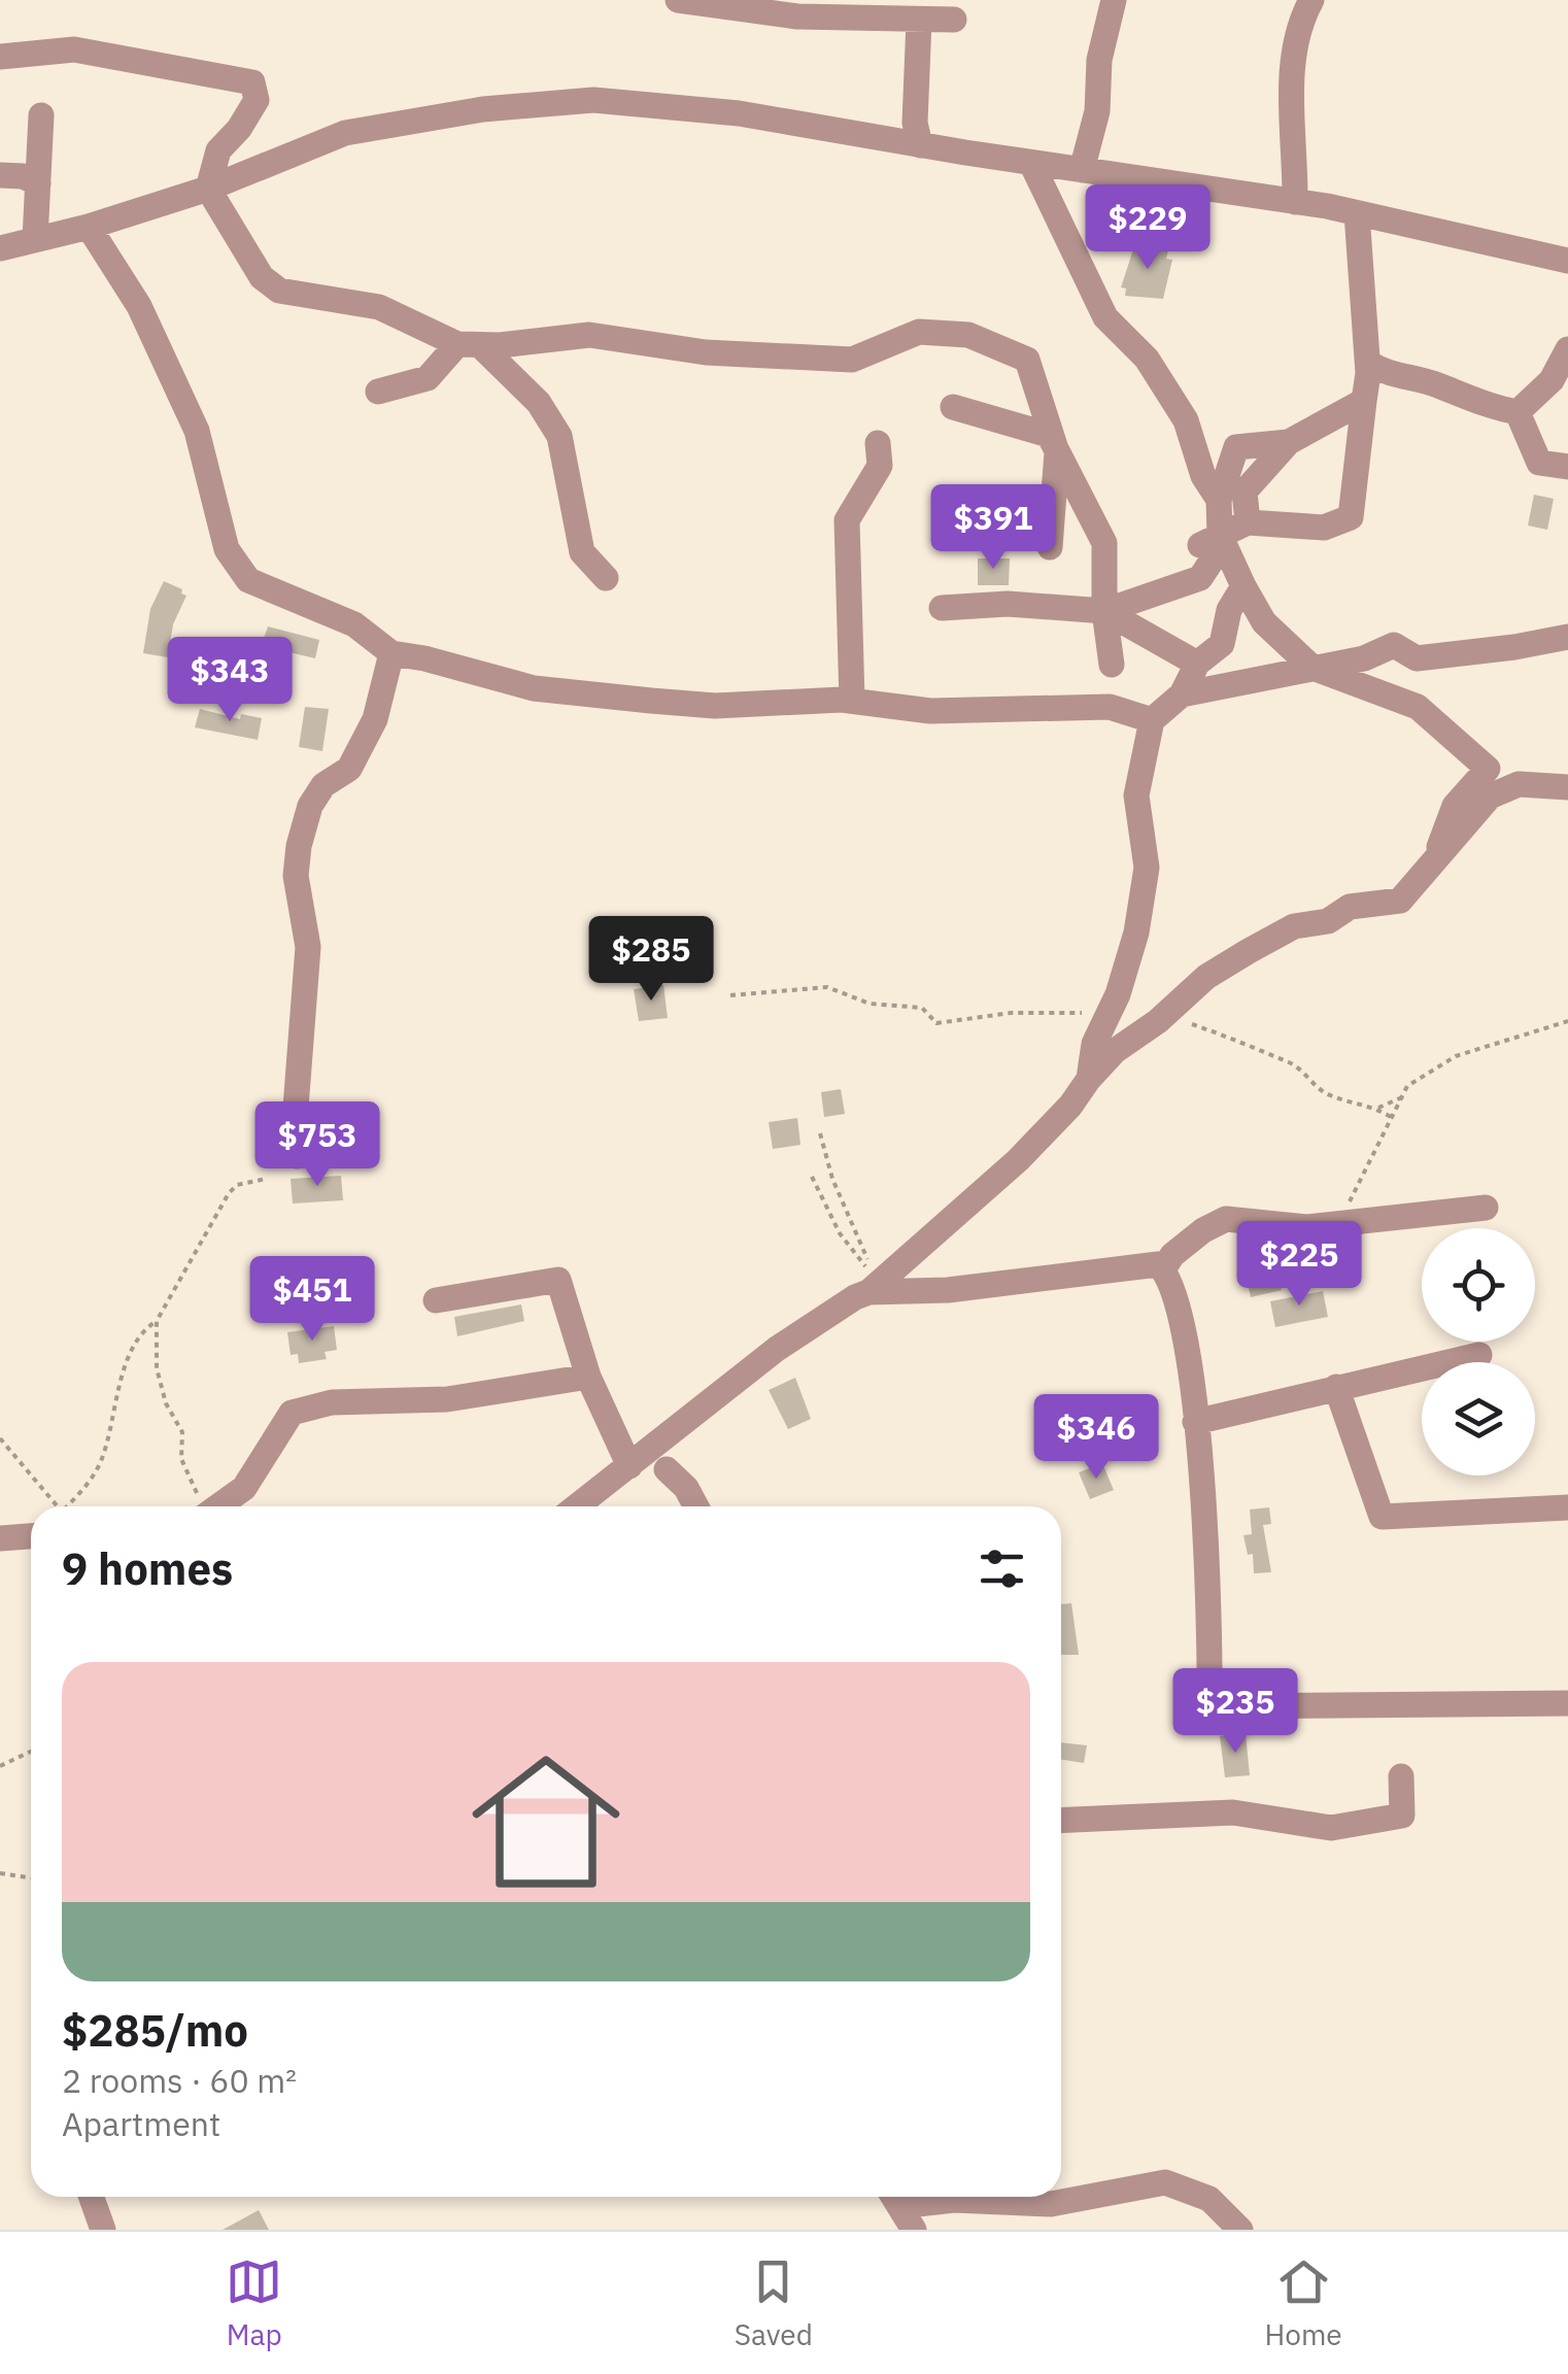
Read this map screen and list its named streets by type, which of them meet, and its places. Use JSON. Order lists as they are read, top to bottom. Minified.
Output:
{"page":{"price":["$229","$391","$343","$285","$753","$225","$451","$346","$235"],"heading":"9 homes","list":[{"name":"$285/mo","note":"2 rooms · 60 m² · Apartment"}],"tabs":["Map","Saved","Home"]}}
